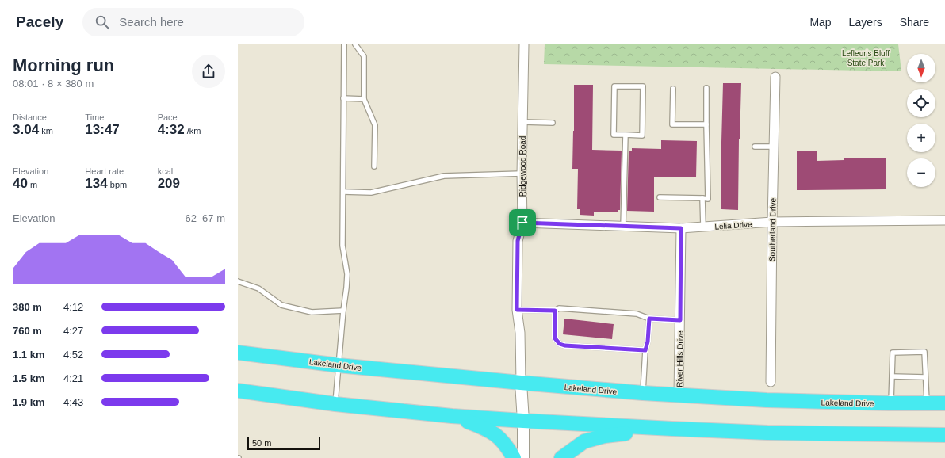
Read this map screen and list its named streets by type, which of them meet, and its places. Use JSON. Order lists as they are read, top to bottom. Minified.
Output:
{"streets":{"highway":["Lakeland Drive"],"street":["Ridgewood Road","Lelia Drive","Southerland Drive","River Hills Drive"]},"crossings":[["Ridgewood Road","Lelia Drive"],["Ridgewood Road","Lakeland Drive"],["Lelia Drive","Southerland Drive"],["Lelia Drive","River Hills Drive"],["River Hills Drive","Lakeland Drive"]],"parks":["Lefleur's Bluff State Park"],"scale_bar":"50 m","north":"bottom","page":{"header":"Pacely","search":"Search here","nav":["Map","Layers","Share"],"heading":["Morning run","08:01 · 8 × 380 m"],"map_buttons":["+","−"],"stats":[["Distance","3.04 km"],["Time","13:47"],["Pace","4:32 /km"],["Elevation","40 m"],["Heart rate","134 bpm"],["kcal","209"]],"chart":["Elevation","62–67 m"],"list":[{"name":"380 m","note":"4:12"},{"name":"760 m","note":"4:27"},{"name":"1.1 km","note":"4:52"},{"name":"1.5 km","note":"4:21"},{"name":"1.9 km","note":"4:43"}],"scale":"50 m"}}
